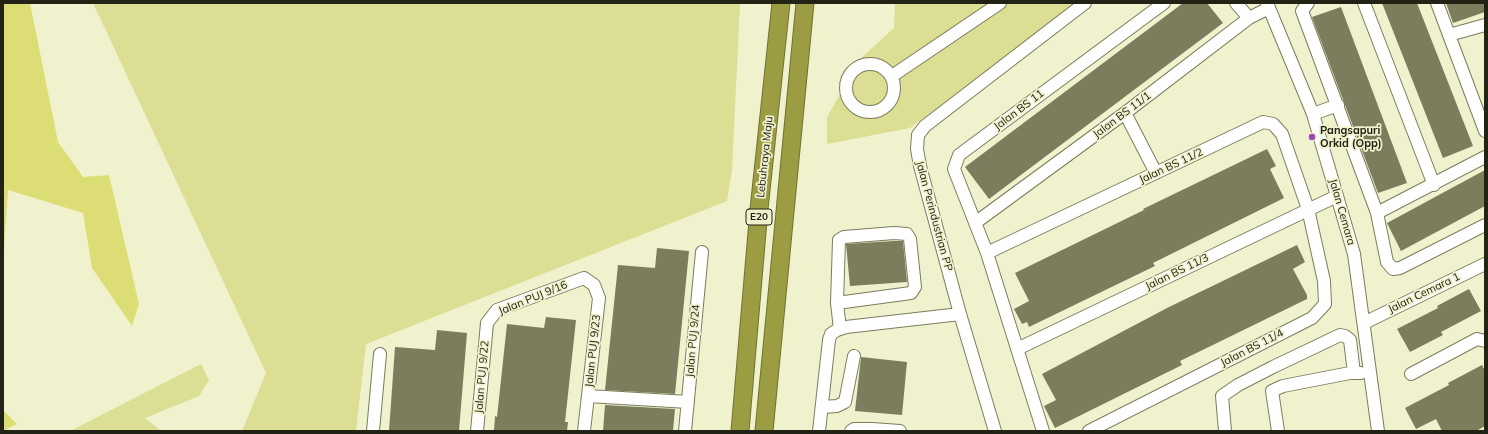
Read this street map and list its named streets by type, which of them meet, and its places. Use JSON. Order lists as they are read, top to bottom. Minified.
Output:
{"streets":{"highway":["Lebuhraya Maju","E20"],"street":["Jalan BS 11","Jalan BS 11/1","Jalan BS 11/2","Jalan Cemara","Jalan Perindustrian PP","Jalan BS 11/3","Jalan Cemara 1","Jalan PUJ 9/16","Jalan PUJ 9/24","Jalan BS 11/4","Jalan PUJ 9/23","Jalan PUJ 9/22"]},"crossings":[["Jalan BS 11","Jalan BS 11/1"],["Jalan BS 11","Jalan BS 11/2"],["Jalan BS 11/1","Jalan Cemara"],["Jalan BS 11/2","Jalan BS 11/3"],["Jalan BS 11/2","Jalan BS 11/4"],["Jalan Cemara","Jalan BS 11/3"],["Jalan Cemara","Jalan Cemara 1"],["Jalan BS 11/3","Jalan BS 11/4"],["Jalan PUJ 9/16","Jalan PUJ 9/23"],["Jalan PUJ 9/16","Jalan PUJ 9/22"]],"places":["Pangsapuri Orkid (Opp)"]}
